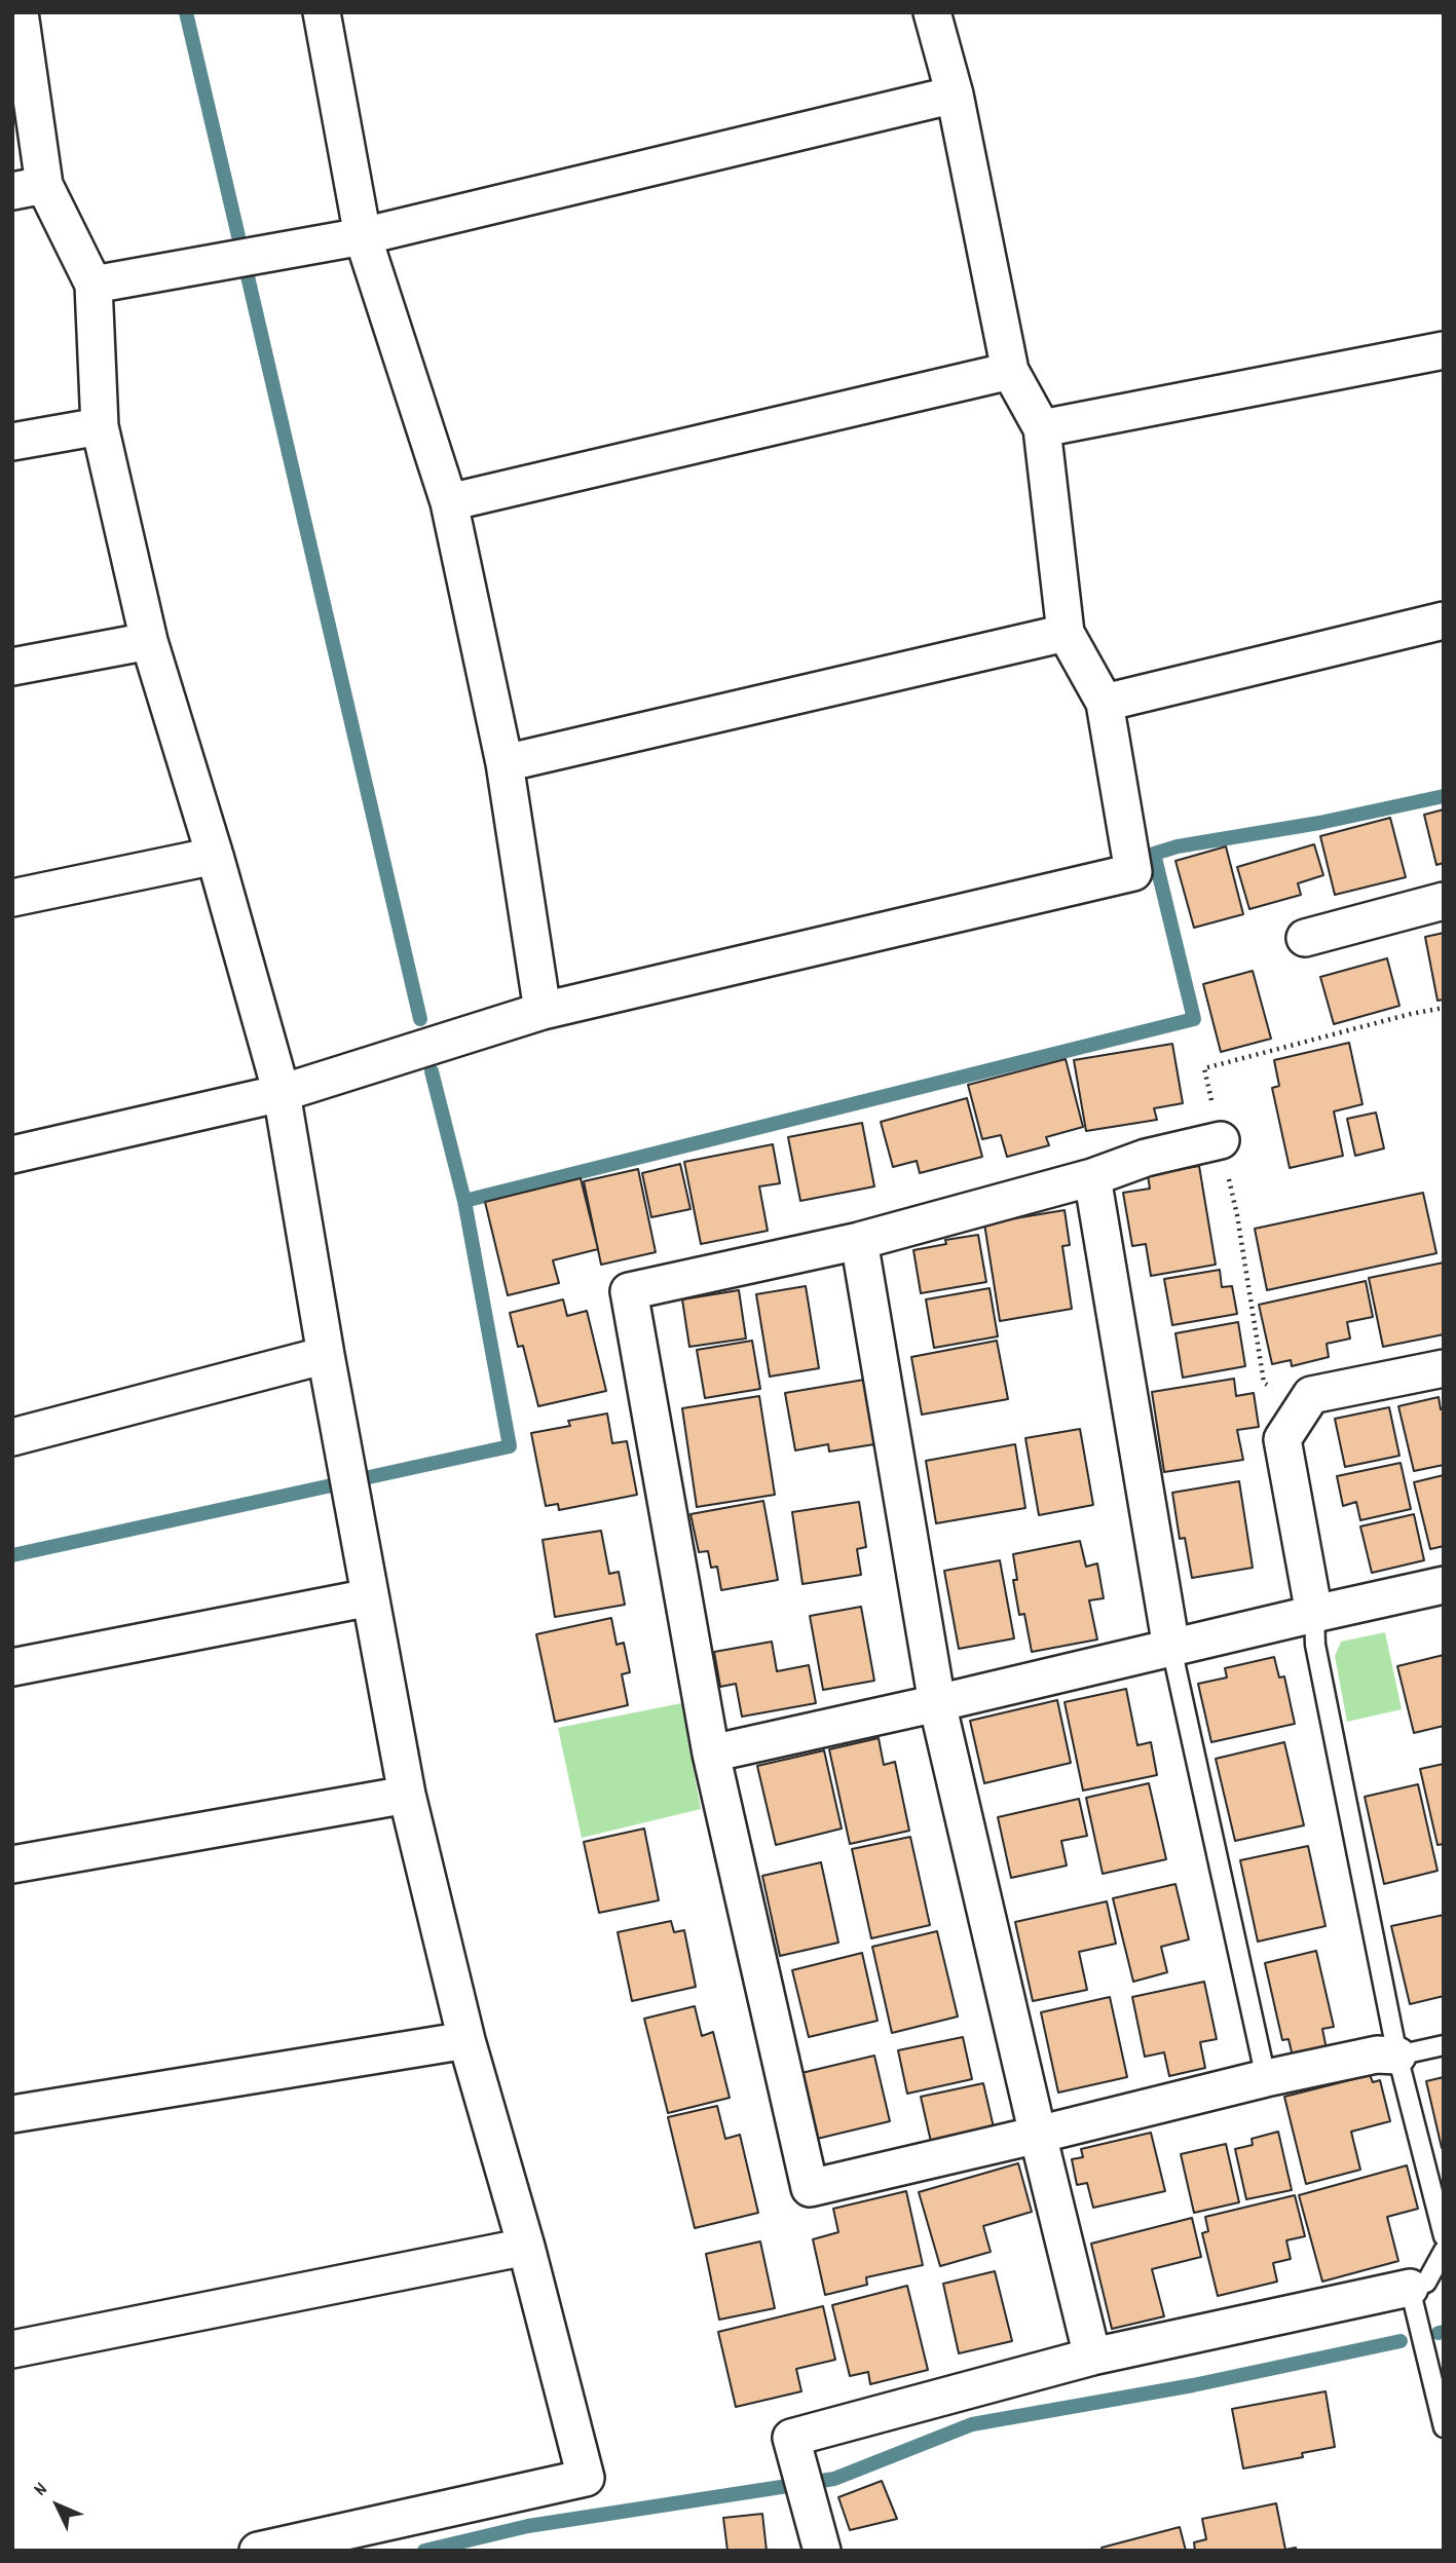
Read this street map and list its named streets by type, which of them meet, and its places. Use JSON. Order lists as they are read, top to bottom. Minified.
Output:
{"north":"top left"}
